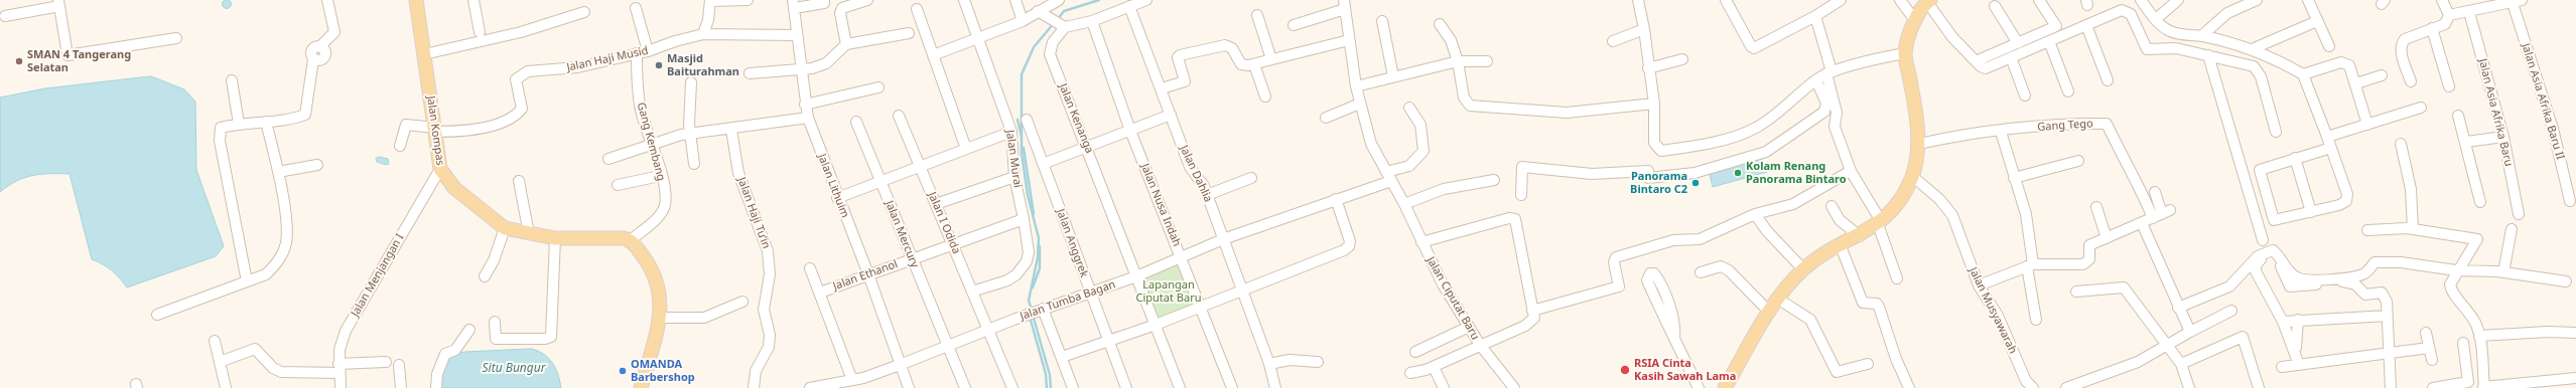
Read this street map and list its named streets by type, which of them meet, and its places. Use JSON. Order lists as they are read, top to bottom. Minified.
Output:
{"streets":{"main road":["Jalan Kompas"],"street":["Jalan Haji Musid","Jalan Asia Afrika Baru II","Jalan Asia Afrika Baru","Jalan Kenanga","Gang Tego","Gang Kembang","Jalan Murai","Jalan Dahlia","Jalan Lithuim","Jalan Nusa Indah","Jalan Haji Tu’in","Jalan I Odida","Jalan Mercury","Jalan Anggrek","Jalan Menjangan I","Jalan Ethanol","Jalan Ciputat Baru","Jalan Tumba Bagan","Jalan Musyawarah"]},"crossings":[["Jalan Haji Musid","Jalan Kompas"],["Jalan Haji Musid","Gang Kembang"],["Jalan Haji Musid","Jalan Lithuim"],["Jalan Kenanga","Jalan Tumba Bagan"],["Jalan Kompas","Gang Kembang"],["Jalan Kompas","Jalan Menjangan I"],["Jalan Murai","Jalan I Odida"],["Jalan Murai","Jalan Ethanol"],["Jalan Dahlia","Jalan Tumba Bagan"],["Jalan Lithuim","Jalan Ethanol"],["Jalan Lithuim","Jalan Tumba Bagan"],["Jalan Nusa Indah","Jalan Tumba Bagan"],["Jalan I Odida","Jalan Ethanol"],["Jalan I Odida","Jalan Tumba Bagan"],["Jalan Mercury","Jalan Ethanol"],["Jalan Mercury","Jalan Tumba Bagan"],["Jalan Anggrek","Jalan Tumba Bagan"],["Jalan Ciputat Baru","Jalan Tumba Bagan"]],"water":["Situ Bungur"],"parks":["Lapangan Ciputat Baru"],"places":["SMAN 4 Tangerang Selatan","Masjid Baiturahman","Kolam Renang Panorama Bintaro","Panorama Bintaro C2","RSIA Cinta Kasih Sawah Lama","OMANDA Barbershop"]}
